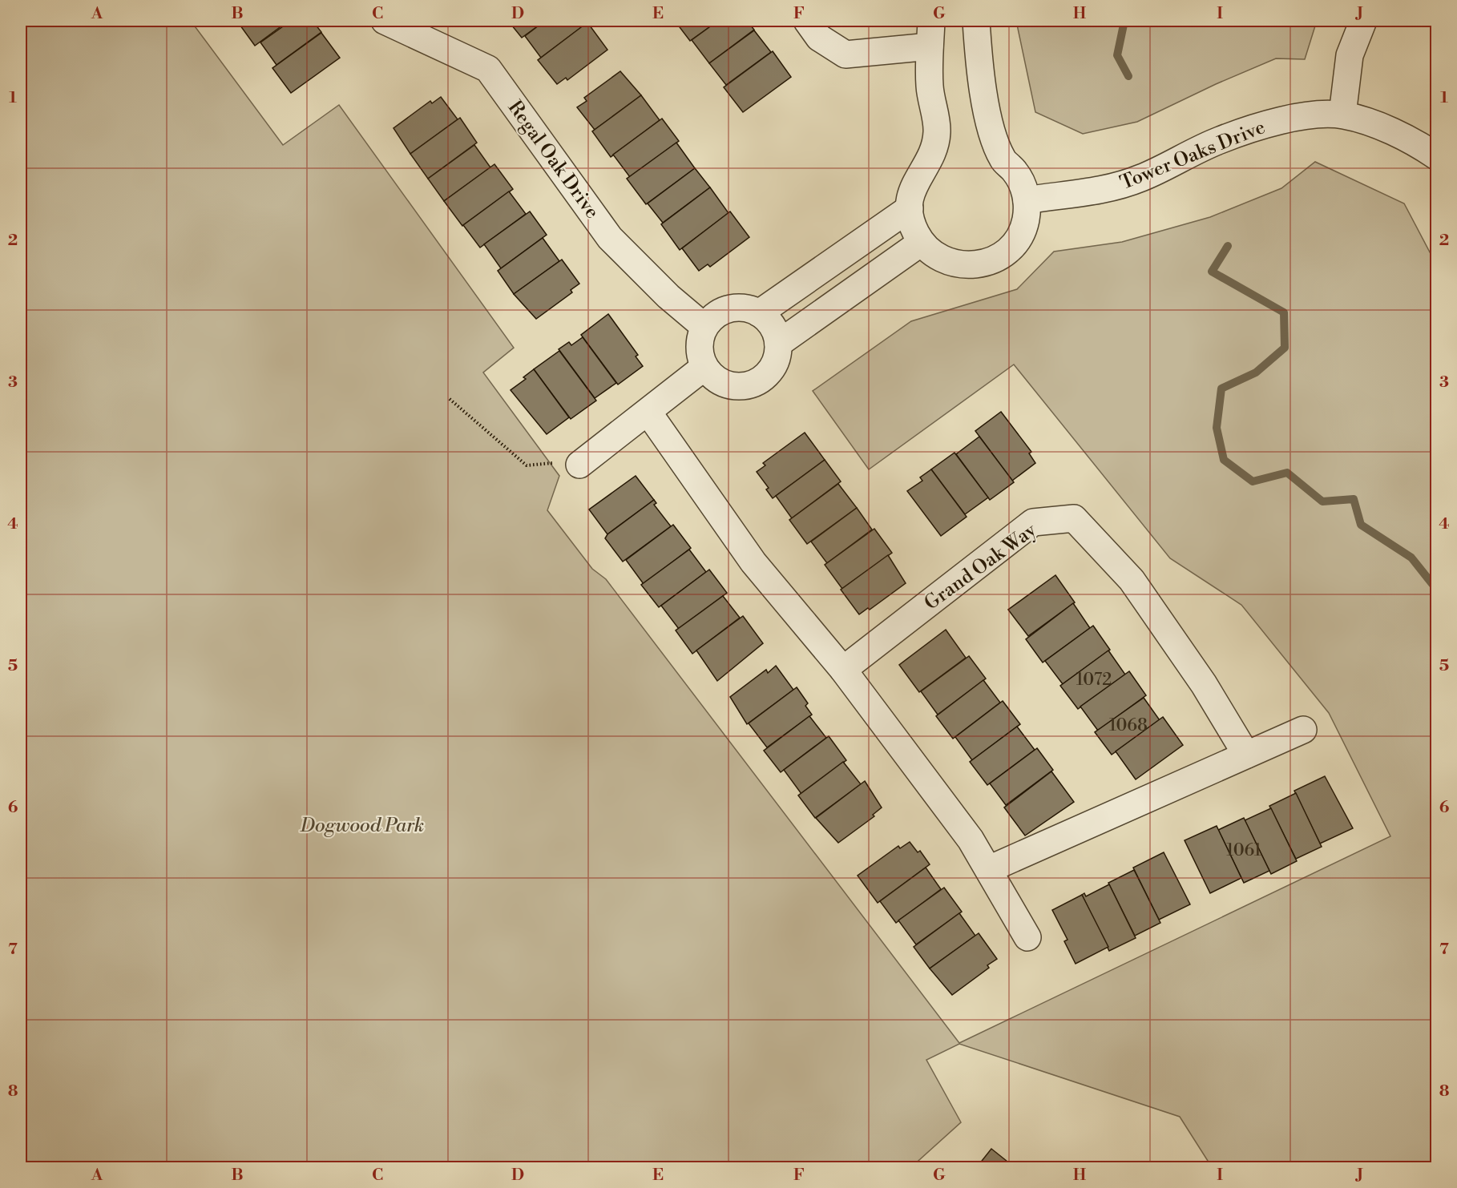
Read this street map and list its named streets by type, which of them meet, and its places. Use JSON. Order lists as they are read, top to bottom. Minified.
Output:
{"streets":{"street":["Tower Oaks Drive","Regal Oak Drive","Grand Oak Way"]},"parks":["Dogwood Park"],"house_numbers":["1072","1068","1061"],"grid":{"columns":["A","B","C","D","E","F","G","H","I","J"],"rows":["1","2","3","4","5","6","7","8"]}}
